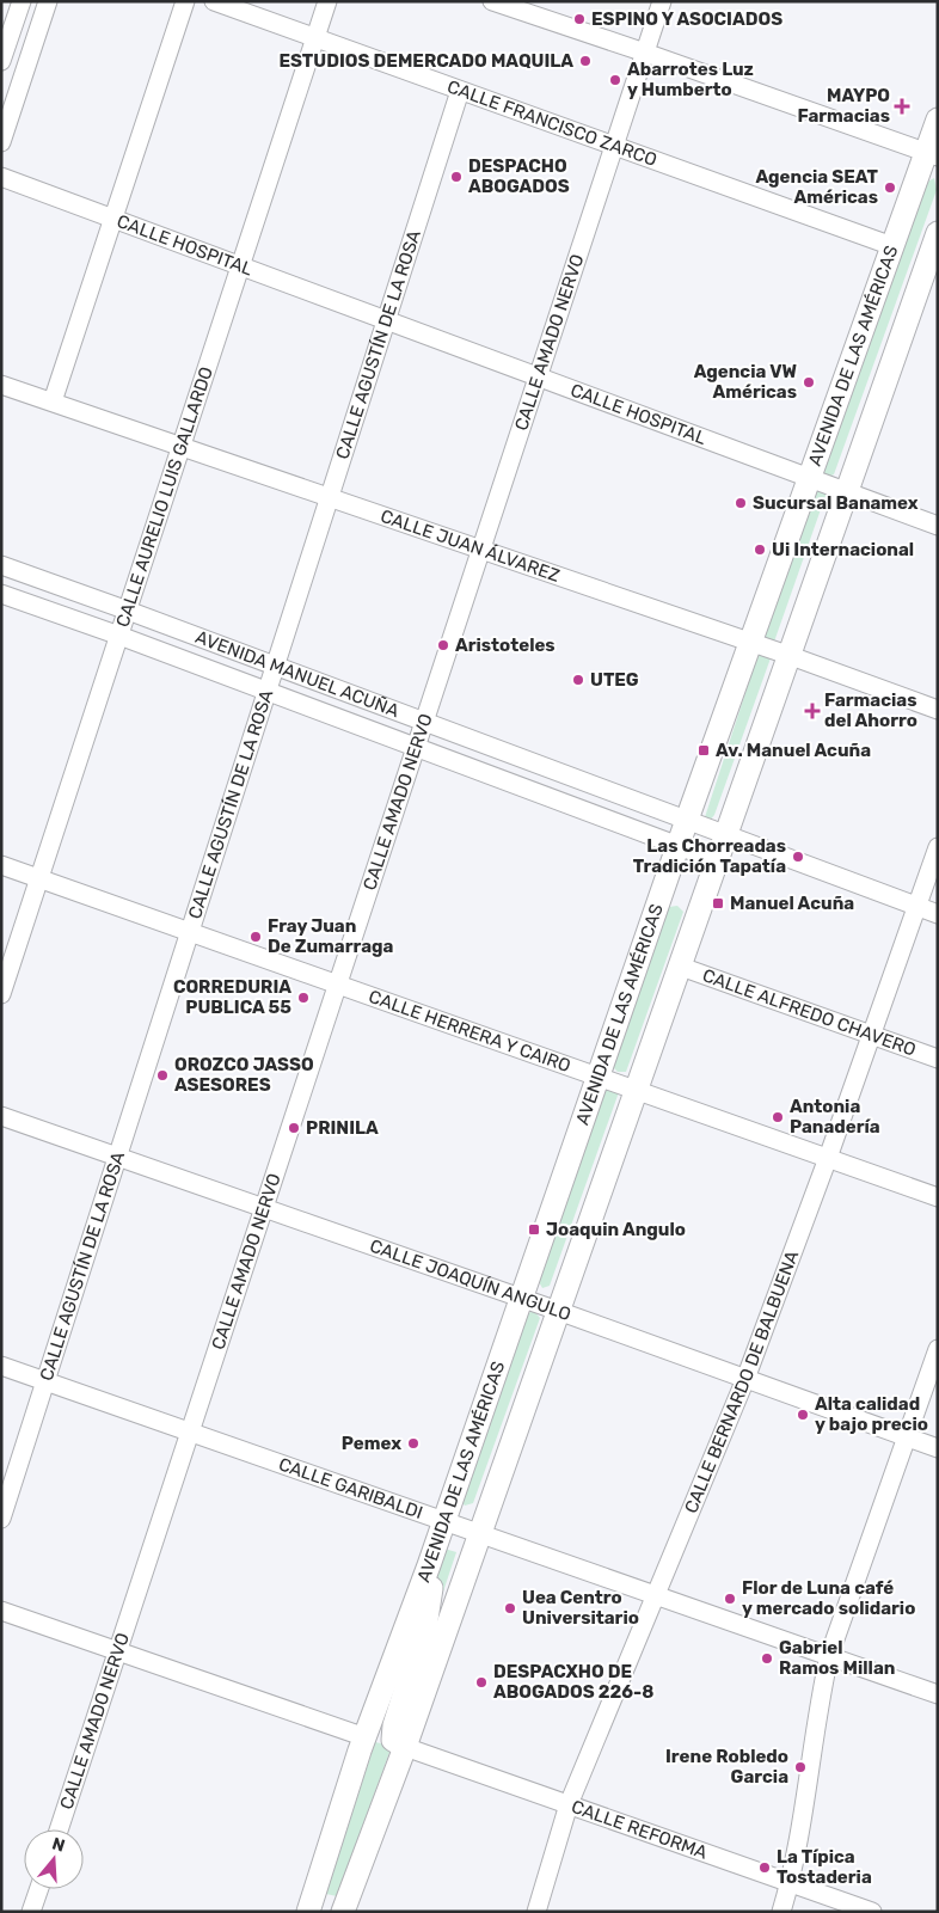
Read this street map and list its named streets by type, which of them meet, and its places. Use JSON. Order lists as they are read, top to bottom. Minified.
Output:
{"streets":{"main road":["AVENIDA DE LAS AMÉRICAS"],"street":["CALLE FRANCISCO ZARCO","CALLE HOSPITAL","CALLE AMADO NERVO","CALLE AGUSTÍN DE LA ROSA","CALLE AURELIO LUIS GALLARDO","CALLE JUAN ÁLVAREZ","AVENIDA MANUEL ACUÑA","CALLE ALFREDO CHAVERO","CALLE HERRERA Y CAIRO","CALLE JOAQUÍN ANGULO","CALLE BERNARDO DE BALBUENA","CALLE GARIBALDI","CALLE REFORMA"]},"crossings":[["CALLE FRANCISCO ZARCO","CALLE AMADO NERVO"],["CALLE FRANCISCO ZARCO","CALLE AGUSTÍN DE LA ROSA"],["CALLE FRANCISCO ZARCO","AVENIDA DE LAS AMÉRICAS"],["CALLE FRANCISCO ZARCO","CALLE AURELIO LUIS GALLARDO"],["CALLE HOSPITAL","CALLE AMADO NERVO"],["CALLE HOSPITAL","CALLE AGUSTÍN DE LA ROSA"],["CALLE HOSPITAL","AVENIDA DE LAS AMÉRICAS"],["CALLE HOSPITAL","CALLE AURELIO LUIS GALLARDO"],["CALLE AMADO NERVO","CALLE JUAN ÁLVAREZ"],["CALLE AMADO NERVO","AVENIDA MANUEL ACUÑA"],["CALLE AMADO NERVO","CALLE HERRERA Y CAIRO"],["CALLE AMADO NERVO","CALLE JOAQUÍN ANGULO"],["CALLE AMADO NERVO","CALLE GARIBALDI"],["CALLE AGUSTÍN DE LA ROSA","CALLE JUAN ÁLVAREZ"],["CALLE AGUSTÍN DE LA ROSA","AVENIDA MANUEL ACUÑA"],["CALLE AGUSTÍN DE LA ROSA","CALLE HERRERA Y CAIRO"],["CALLE AGUSTÍN DE LA ROSA","CALLE JOAQUÍN ANGULO"],["CALLE AGUSTÍN DE LA ROSA","CALLE GARIBALDI"],["AVENIDA DE LAS AMÉRICAS","CALLE JUAN ÁLVAREZ"],["AVENIDA DE LAS AMÉRICAS","AVENIDA MANUEL ACUÑA"],["AVENIDA DE LAS AMÉRICAS","CALLE ALFREDO CHAVERO"],["AVENIDA DE LAS AMÉRICAS","CALLE HERRERA Y CAIRO"],["AVENIDA DE LAS AMÉRICAS","CALLE JOAQUÍN ANGULO"],["AVENIDA DE LAS AMÉRICAS","CALLE GARIBALDI"],["AVENIDA DE LAS AMÉRICAS","CALLE REFORMA"],["CALLE AURELIO LUIS GALLARDO","CALLE JUAN ÁLVAREZ"],["CALLE AURELIO LUIS GALLARDO","AVENIDA MANUEL ACUÑA"],["CALLE AURELIO LUIS GALLARDO","CALLE HERRERA Y CAIRO"],["AVENIDA MANUEL ACUÑA","CALLE BERNARDO DE BALBUENA"],["CALLE ALFREDO CHAVERO","CALLE BERNARDO DE BALBUENA"],["CALLE HERRERA Y CAIRO","CALLE BERNARDO DE BALBUENA"],["CALLE JOAQUÍN ANGULO","CALLE BERNARDO DE BALBUENA"],["CALLE BERNARDO DE BALBUENA","CALLE GARIBALDI"],["CALLE BERNARDO DE BALBUENA","CALLE REFORMA"]],"places":{"other":["ESPINO Y ASOCIADOS","ESTUDIOS DEMERCADO MAQUILA","Abarrotes Luz y Humberto","DESPACHO ABOGADOS","Agencia SEAT Américas","Agencia VW Américas","Sucursal Banamex","Ui Internacional","Aristoteles","UTEG","Las Chorreadas Tradición Tapatía","Fray Juan De Zumarraga","CORREDURIA PUBLICA 55","OROZCO JASSO ASESORES","Antonia Panadería","PRINILA","Alta calidad y bajo precio","Pemex","Flor de Luna café y mercado solidario","Uea Centro Universitario","Gabriel Ramos Millan","DESPACXHO DE ABOGADOS 226-8","Irene Robledo Garcia","La Típica Tostaderia"],"health":["MAYPO Farmacias","Farmacias del Ahorro"],"transit":["Av. Manuel Acuña","Manuel Acuña","Joaquin Angulo"]},"north":"top"}
